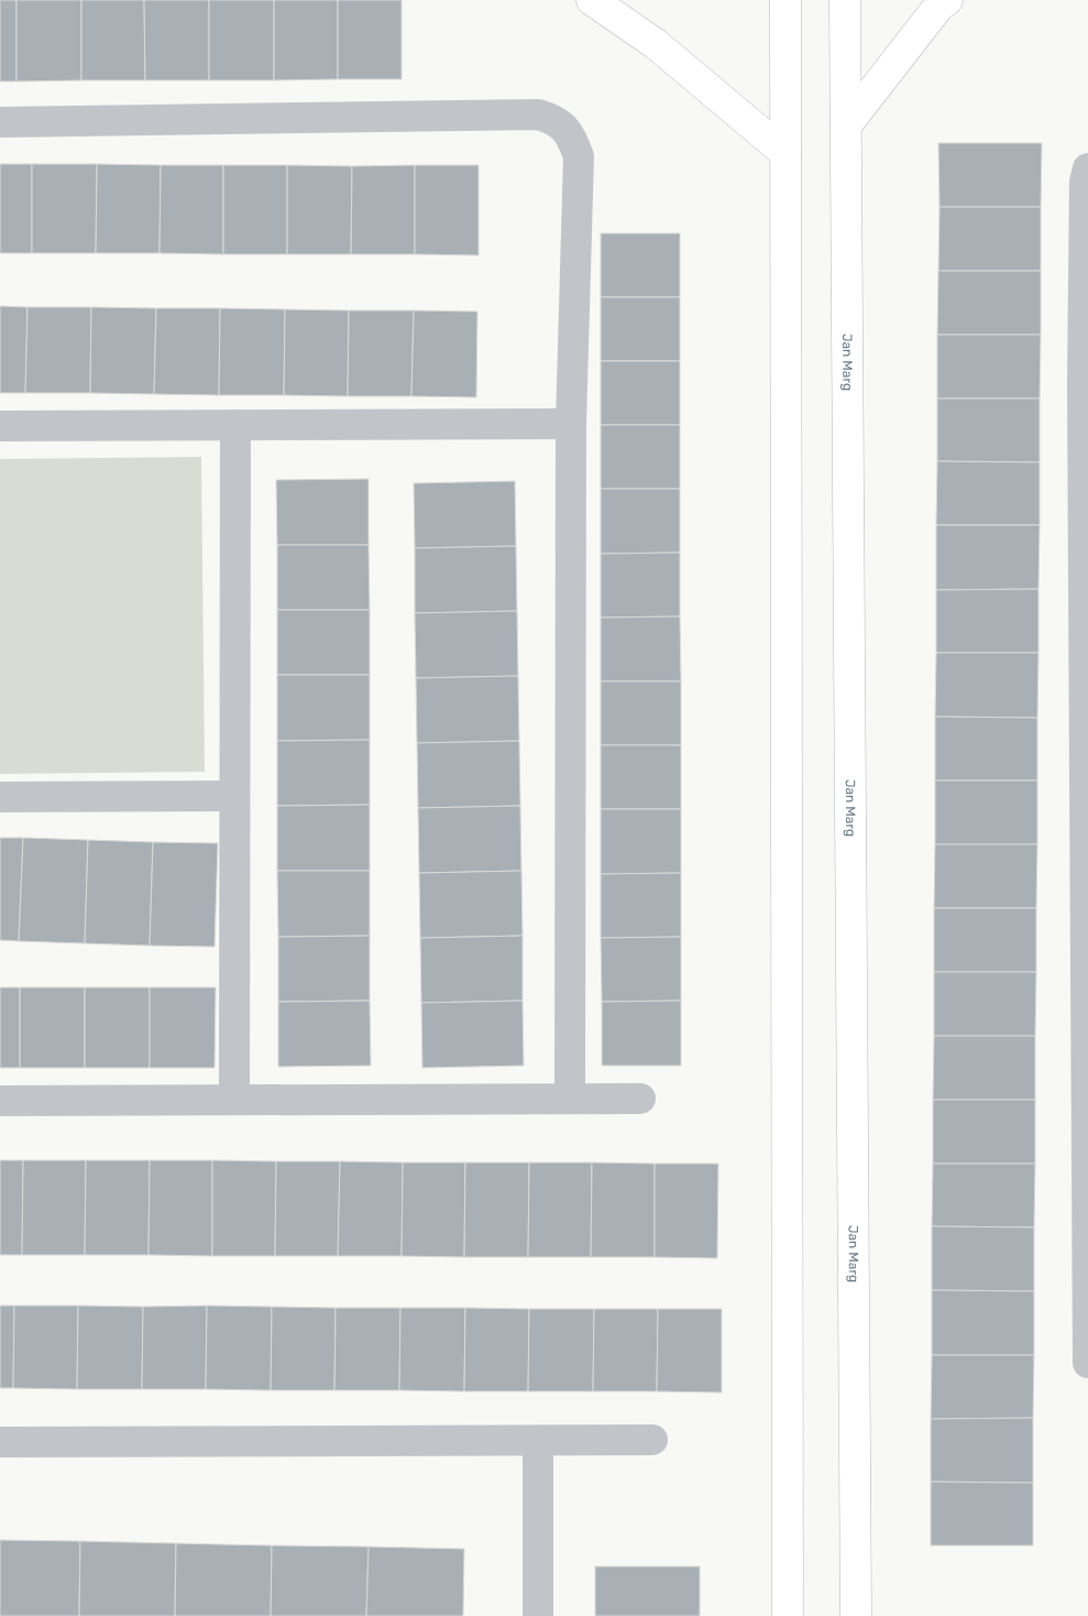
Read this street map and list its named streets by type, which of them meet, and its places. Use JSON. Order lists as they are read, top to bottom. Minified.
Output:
{"streets":{"main road":["Jan Marg"]}}
